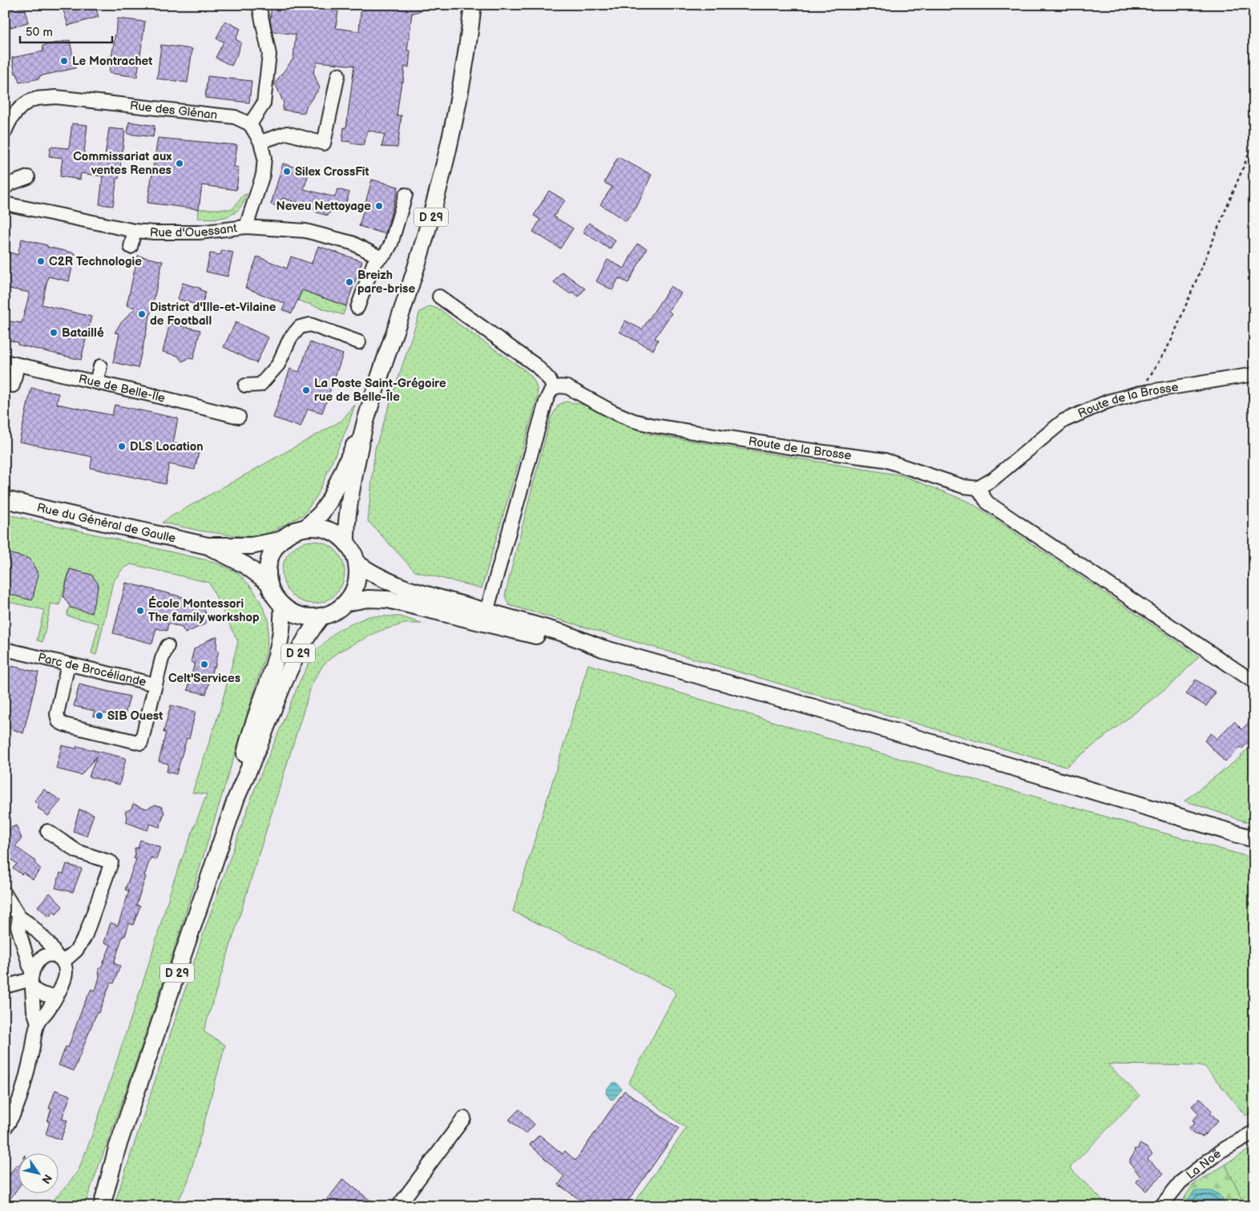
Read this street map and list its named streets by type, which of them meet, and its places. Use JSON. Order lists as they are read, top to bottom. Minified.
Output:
{"streets":{"main road":["D 29","Rue du Général de Gaulle"],"street":["Rue des Glénan","Rue d'Ouessant","Rue de Belle-Île","Route de la Brosse","Parc de Brocéliande","La Noë"]},"crossings":[["D 29","Rue du Général de Gaulle"]],"places":["Le Montrachet","Commissariat aux ventes Rennes","Silex CrossFit","Neveu Nettoyage","C2R Technologie","Breizh pare-brise","District d'Ille-et-Vilaine de Football","Bataillé","La Poste Saint-Grégoire rue de Belle-Île","DLS Location","École Montessori The family workshop","Celt'Services","SIB Ouest"],"scale_bar":"50 m","north":"bottom right"}
